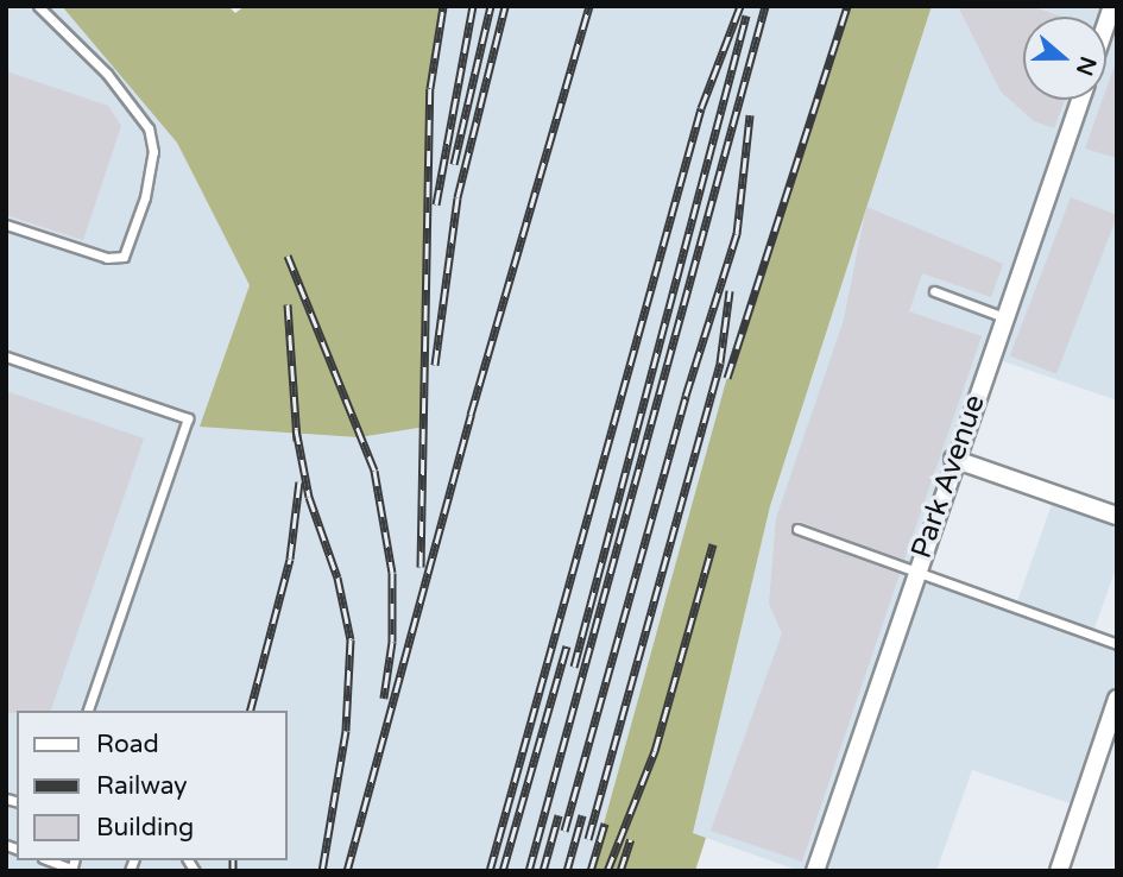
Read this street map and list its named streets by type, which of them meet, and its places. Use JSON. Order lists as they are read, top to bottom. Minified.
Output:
{"streets":{"street":["Park Avenue"]},"legend":["Road","Railway","Building"],"north":"right"}
